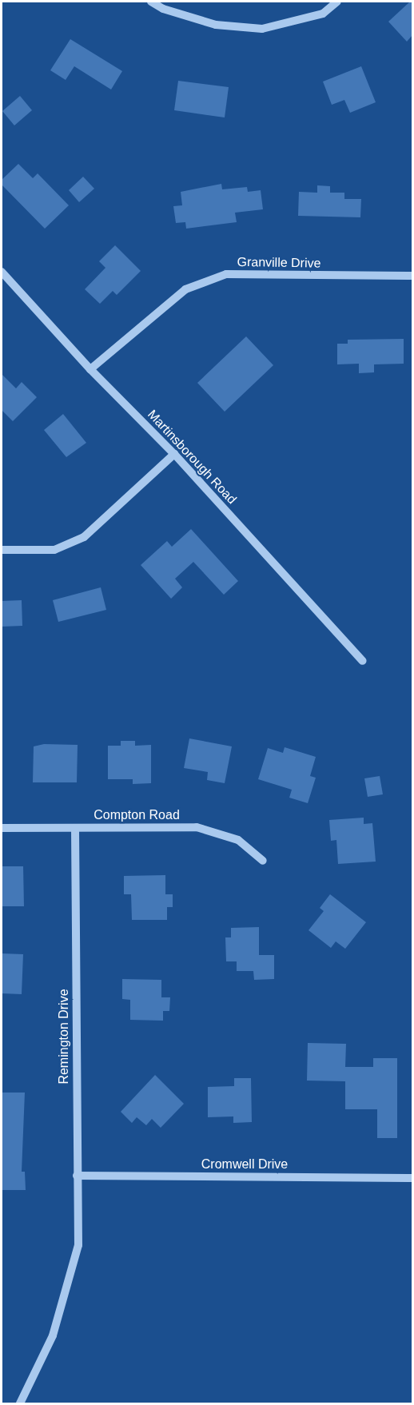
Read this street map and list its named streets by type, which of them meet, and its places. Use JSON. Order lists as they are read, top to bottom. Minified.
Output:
{"streets":{"street":["Granville Drive","Martinsborough Road","Compton Road","Remington Drive","Cromwell Drive"]},"crossings":[["Granville Drive","Martinsborough Road"],["Compton Road","Remington Drive"],["Remington Drive","Cromwell Drive"]]}
